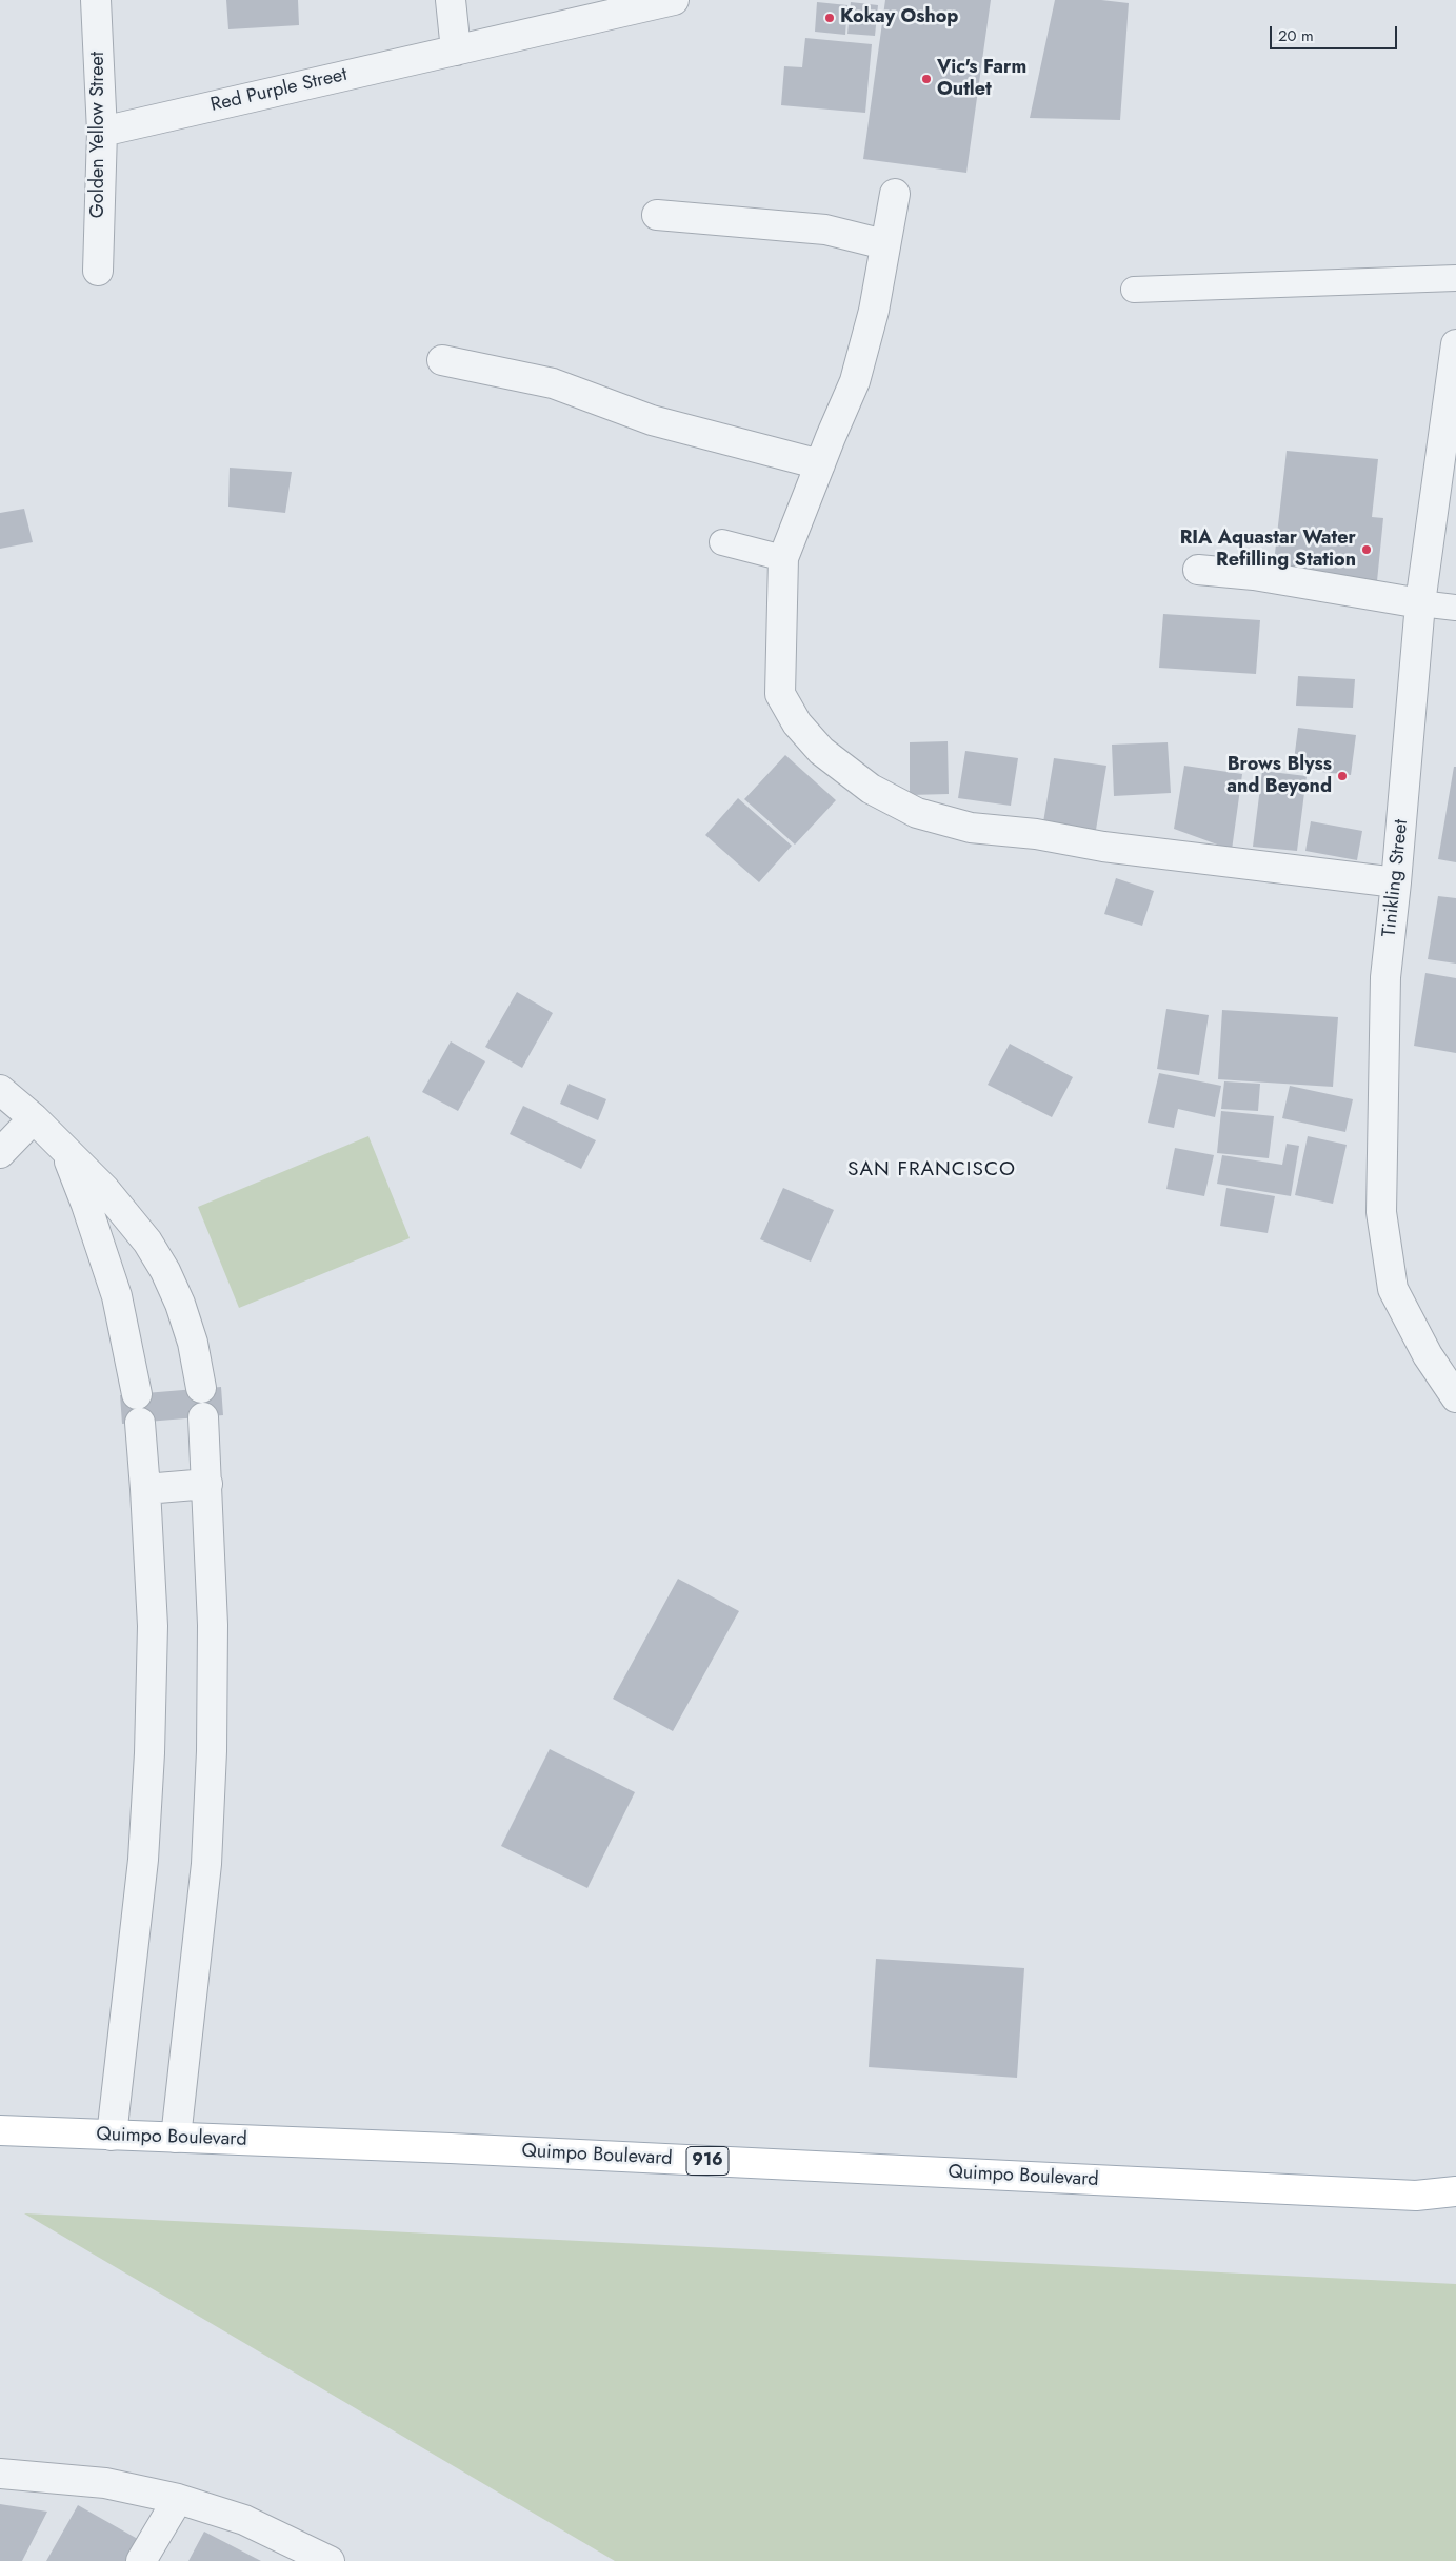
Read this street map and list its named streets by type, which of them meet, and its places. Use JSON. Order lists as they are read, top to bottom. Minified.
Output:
{"streets":{"main road":["Quimpo Boulevard","916"],"street":["Red Purple Street","Golden Yellow Street","Tinikling Street"]},"crossings":[["Red Purple Street","Golden Yellow Street"]],"districts":["SAN FRANCISCO"],"places":["Kokay Oshop","Vic's Farm Outlet","RIA Aquastar Water Refilling Station","Brows Blyss and Beyond"],"scale_bar":"20 m"}
